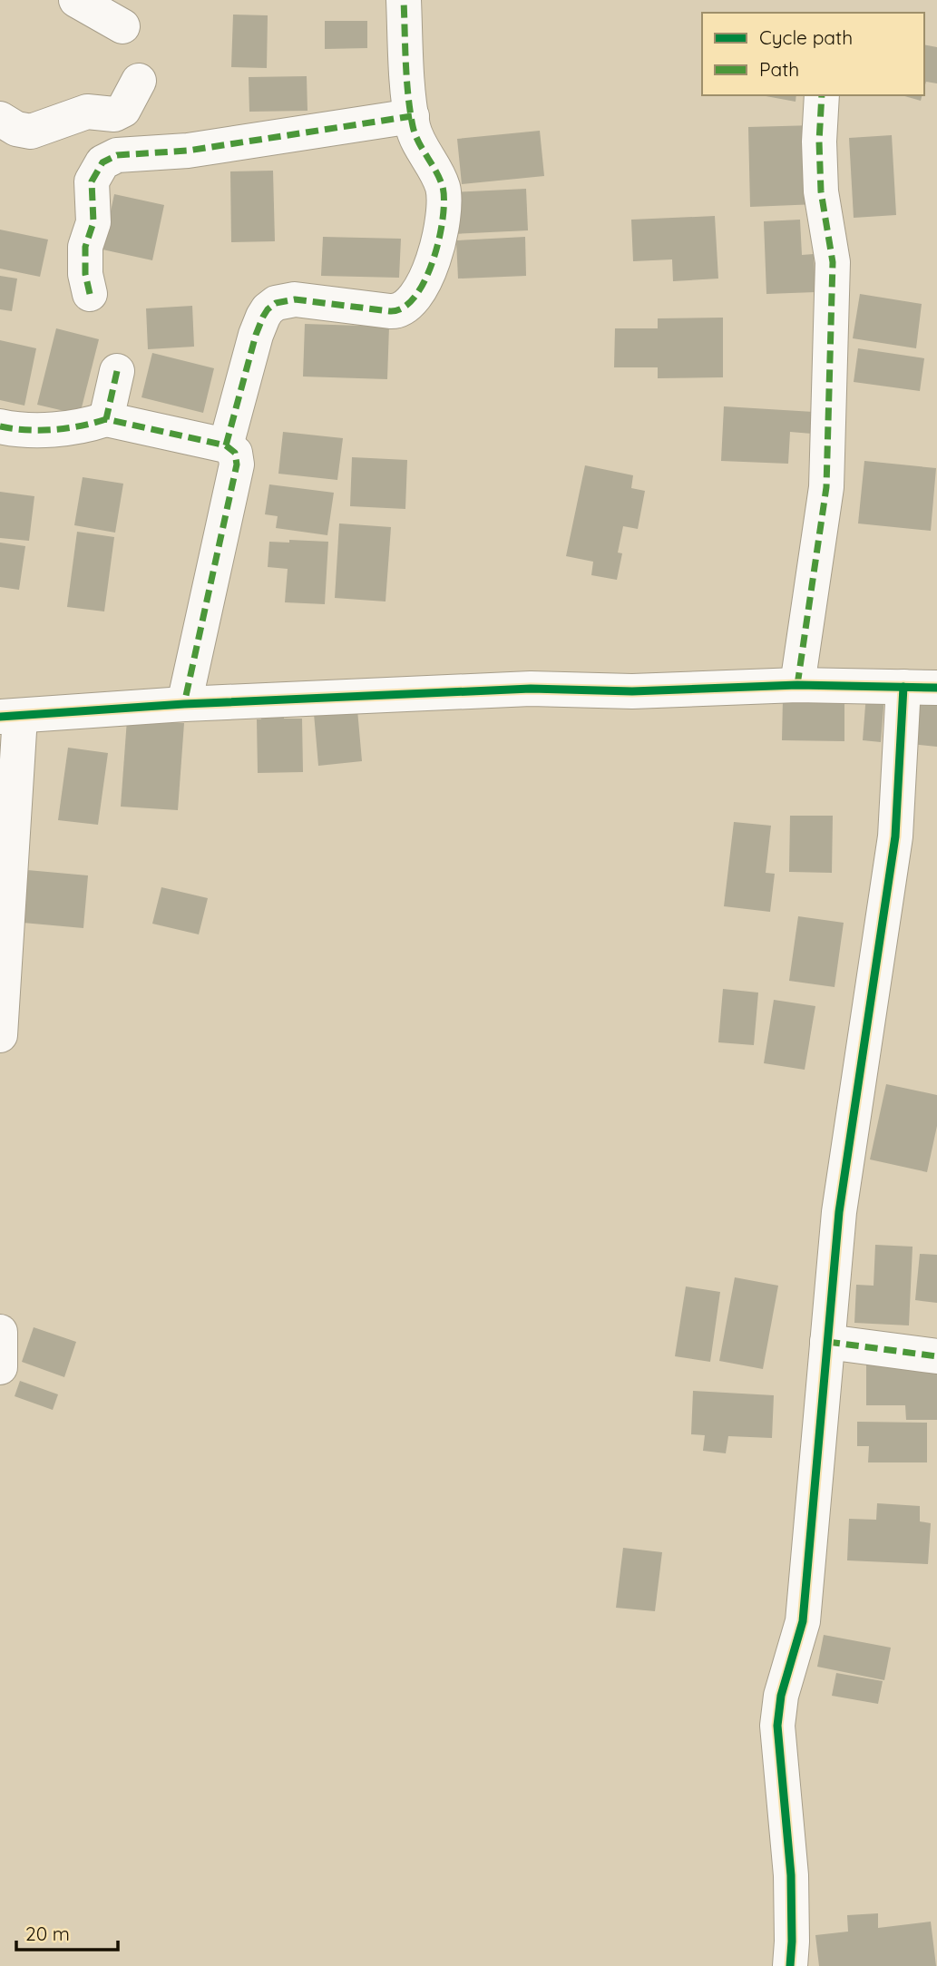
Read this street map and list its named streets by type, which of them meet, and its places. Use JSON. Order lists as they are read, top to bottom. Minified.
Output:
{"legend":["Cycle path","Path"],"scale_bar":"20 m"}
